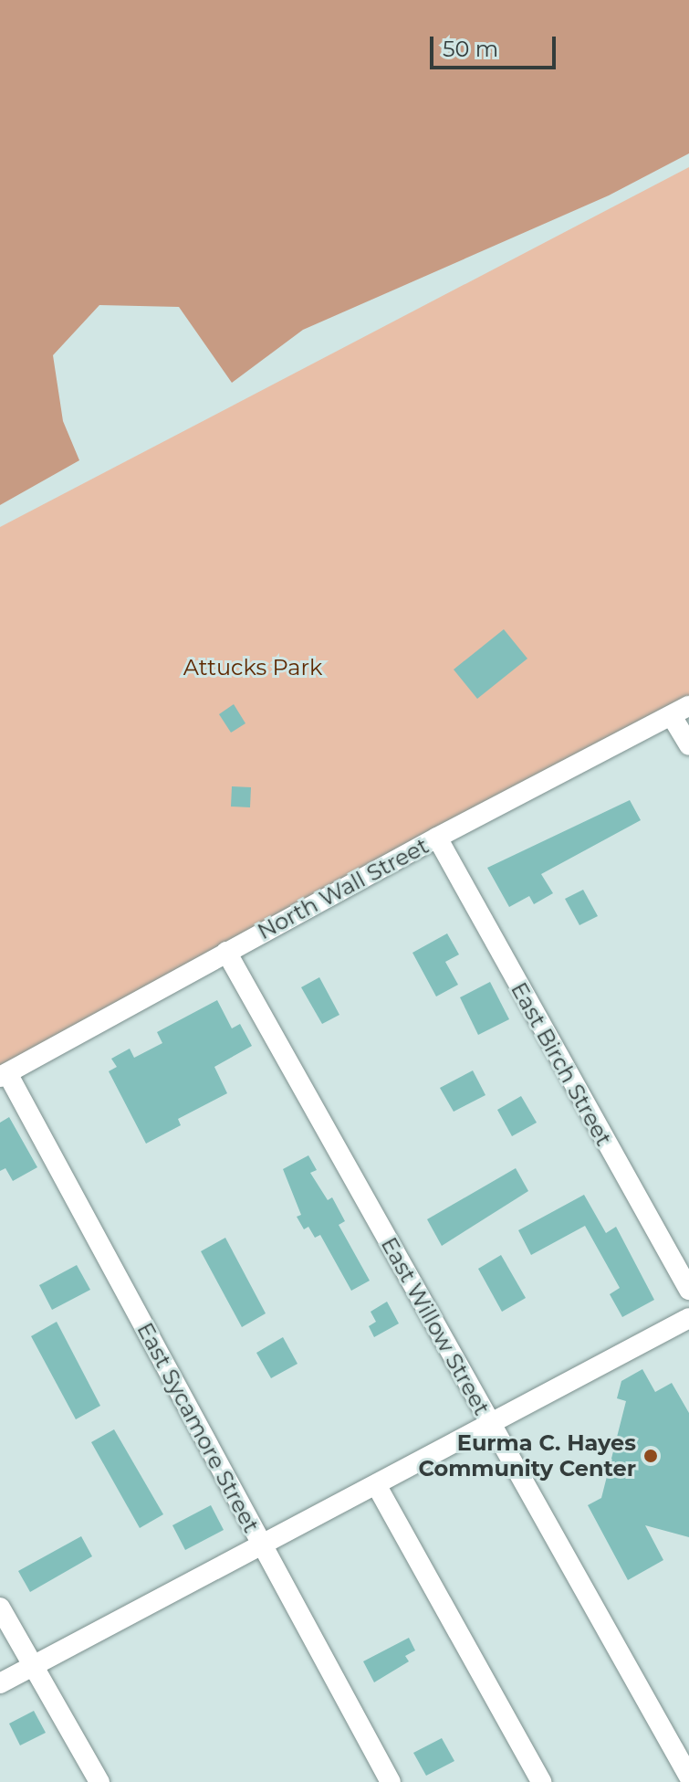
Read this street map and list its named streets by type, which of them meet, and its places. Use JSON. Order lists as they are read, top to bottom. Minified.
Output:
{"streets":{"street":["North Wall Street","East Birch Street","East Willow Street","East Sycamore Street"]},"crossings":[["North Wall Street","East Birch Street"],["North Wall Street","East Willow Street"],["North Wall Street","East Sycamore Street"]],"parks":["Attucks Park"],"places":["Eurma C. Hayes Community Center"],"scale_bar":"50 m"}
